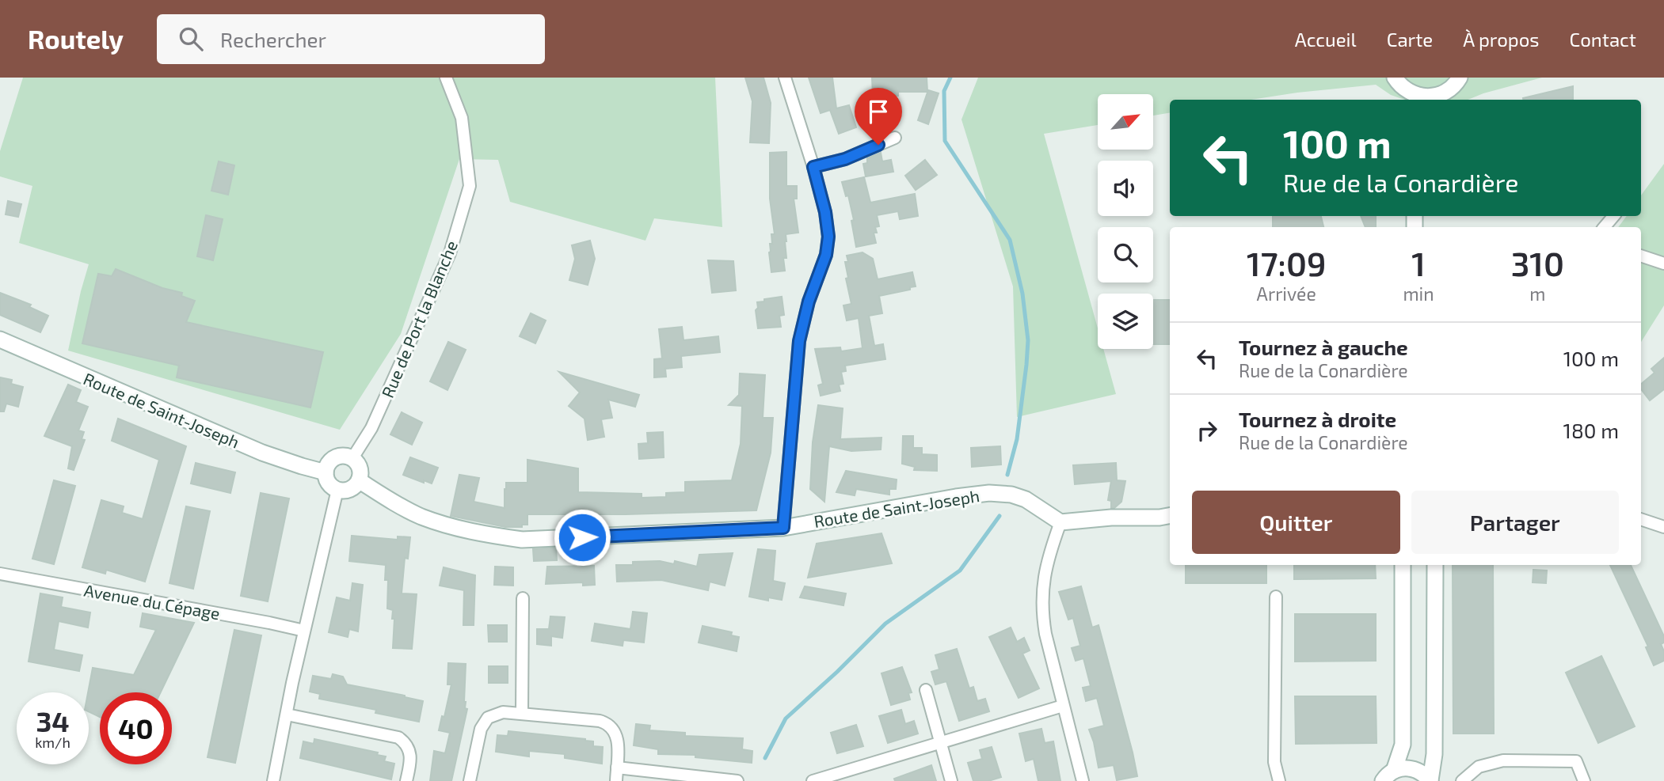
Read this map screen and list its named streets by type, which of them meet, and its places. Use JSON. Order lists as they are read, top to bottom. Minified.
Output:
{"streets":{"street":["Rue de Port la Blanche","Route de Saint-Joseph","Avenue du Cépage"]},"crossings":[["Rue de Port la Blanche","Route de Saint-Joseph"]],"north":"top right","page":{"header":"Routely","search":"Rechercher","nav":["Accueil","Carte","À propos","Contact"],"turn":["100 m","Rue de la Conardière"],"eta":["17:09","Arrivée","1","min","310","m"],"list":[{"name":"Tournez à gauche","note":"Rue de la Conardière","value":"100 m"},{"name":"Tournez à droite","note":"Rue de la Conardière","value":"180 m"}],"buttons":["Quitter","Partager"],"speed":"34 km/h","limit":"40"}}
